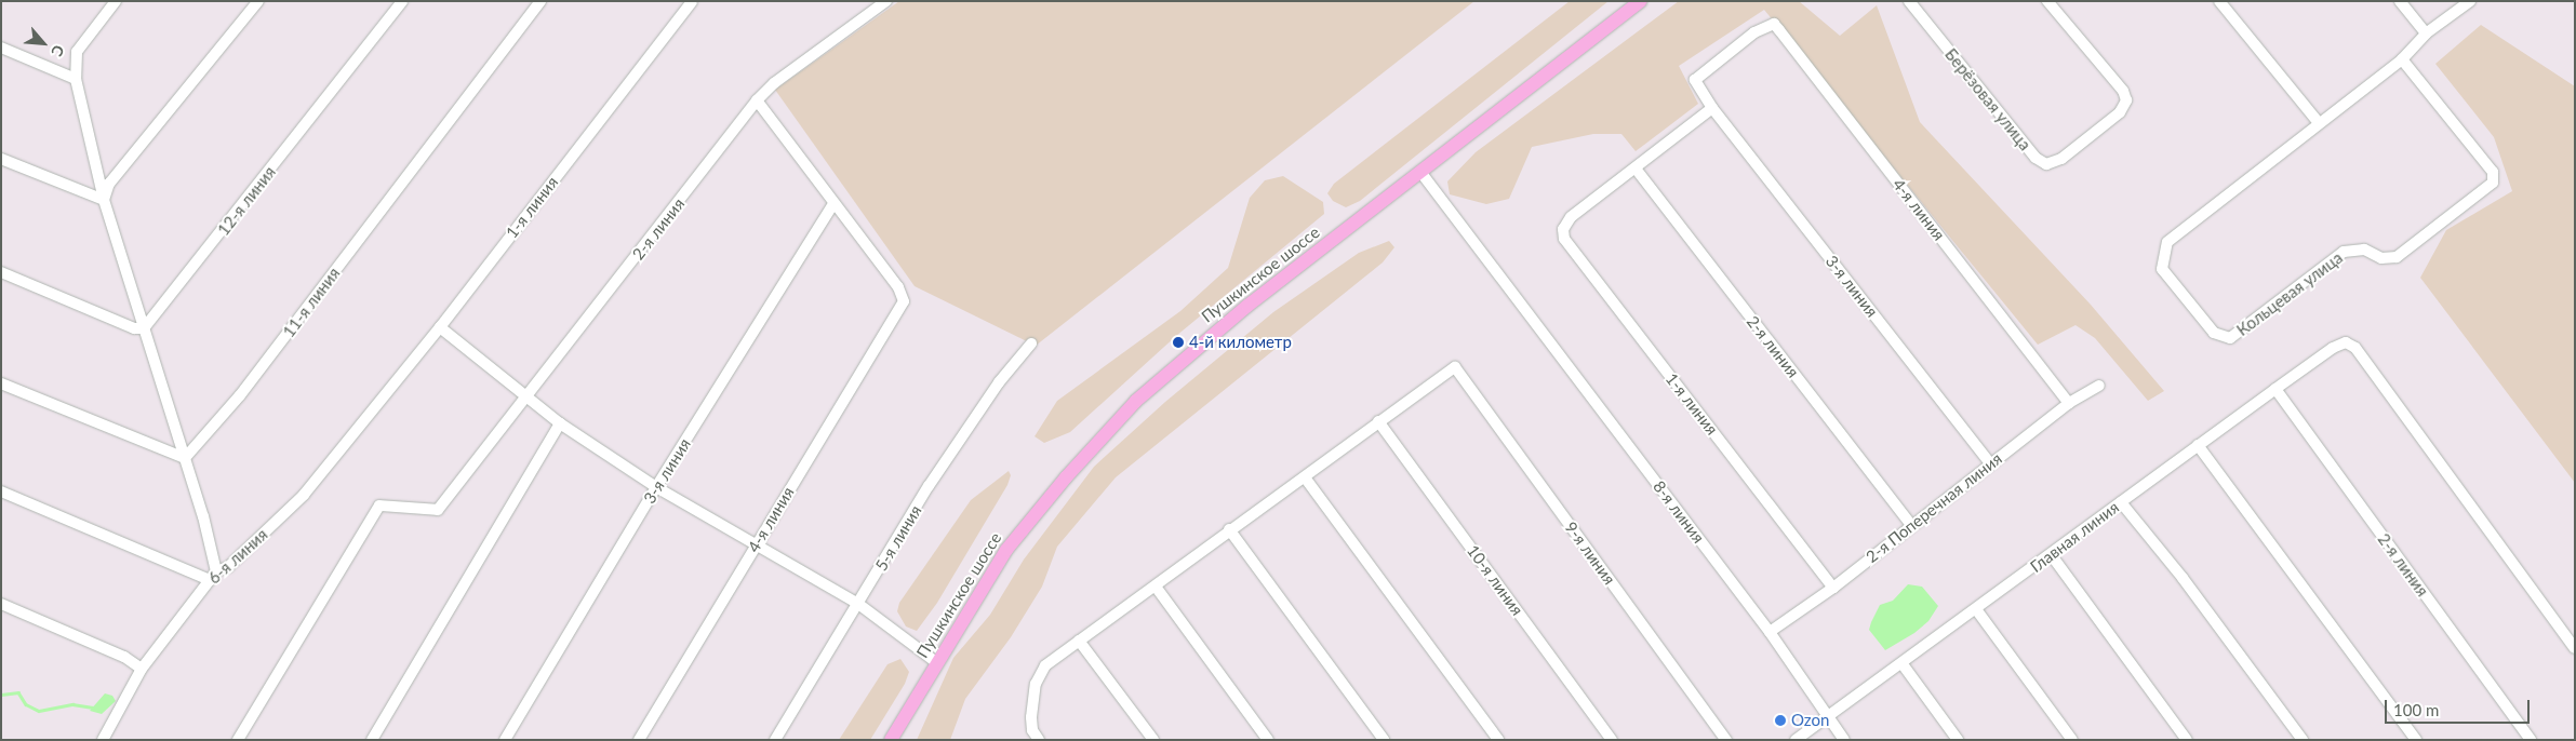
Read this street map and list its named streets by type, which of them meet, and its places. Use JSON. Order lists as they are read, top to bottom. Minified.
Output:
{"streets":{"main road":["Пушкинское шоссе"],"street":["Берёзовая улица","12-я линия","1-я линия","4-я линия","2-я линия","3-я линия","Кольцевая улица","11-я линия","2-я Поперечная линия","8-я линия","Главная линия","5-я линия","9-я линия","6-я линия","10-я линия"]},"crossings":[["1-я линия","2-я линия"],["1-я линия","2-я Поперечная линия"],["1-я линия","6-я линия"],["4-я линия","3-я линия"],["4-я линия","2-я Поперечная линия"],["2-я линия","2-я Поперечная линия"],["2-я линия","Главная линия"],["Пушкинское шоссе","8-я линия"],["3-я линия","2-я Поперечная линия"],["2-я Поперечная линия","8-я линия"],["8-я линия","Главная линия"],["9-я линия","10-я линия"]],"places":["4-й километр","Ozon"],"scale_bar":"100 m","north":"bottom right"}
